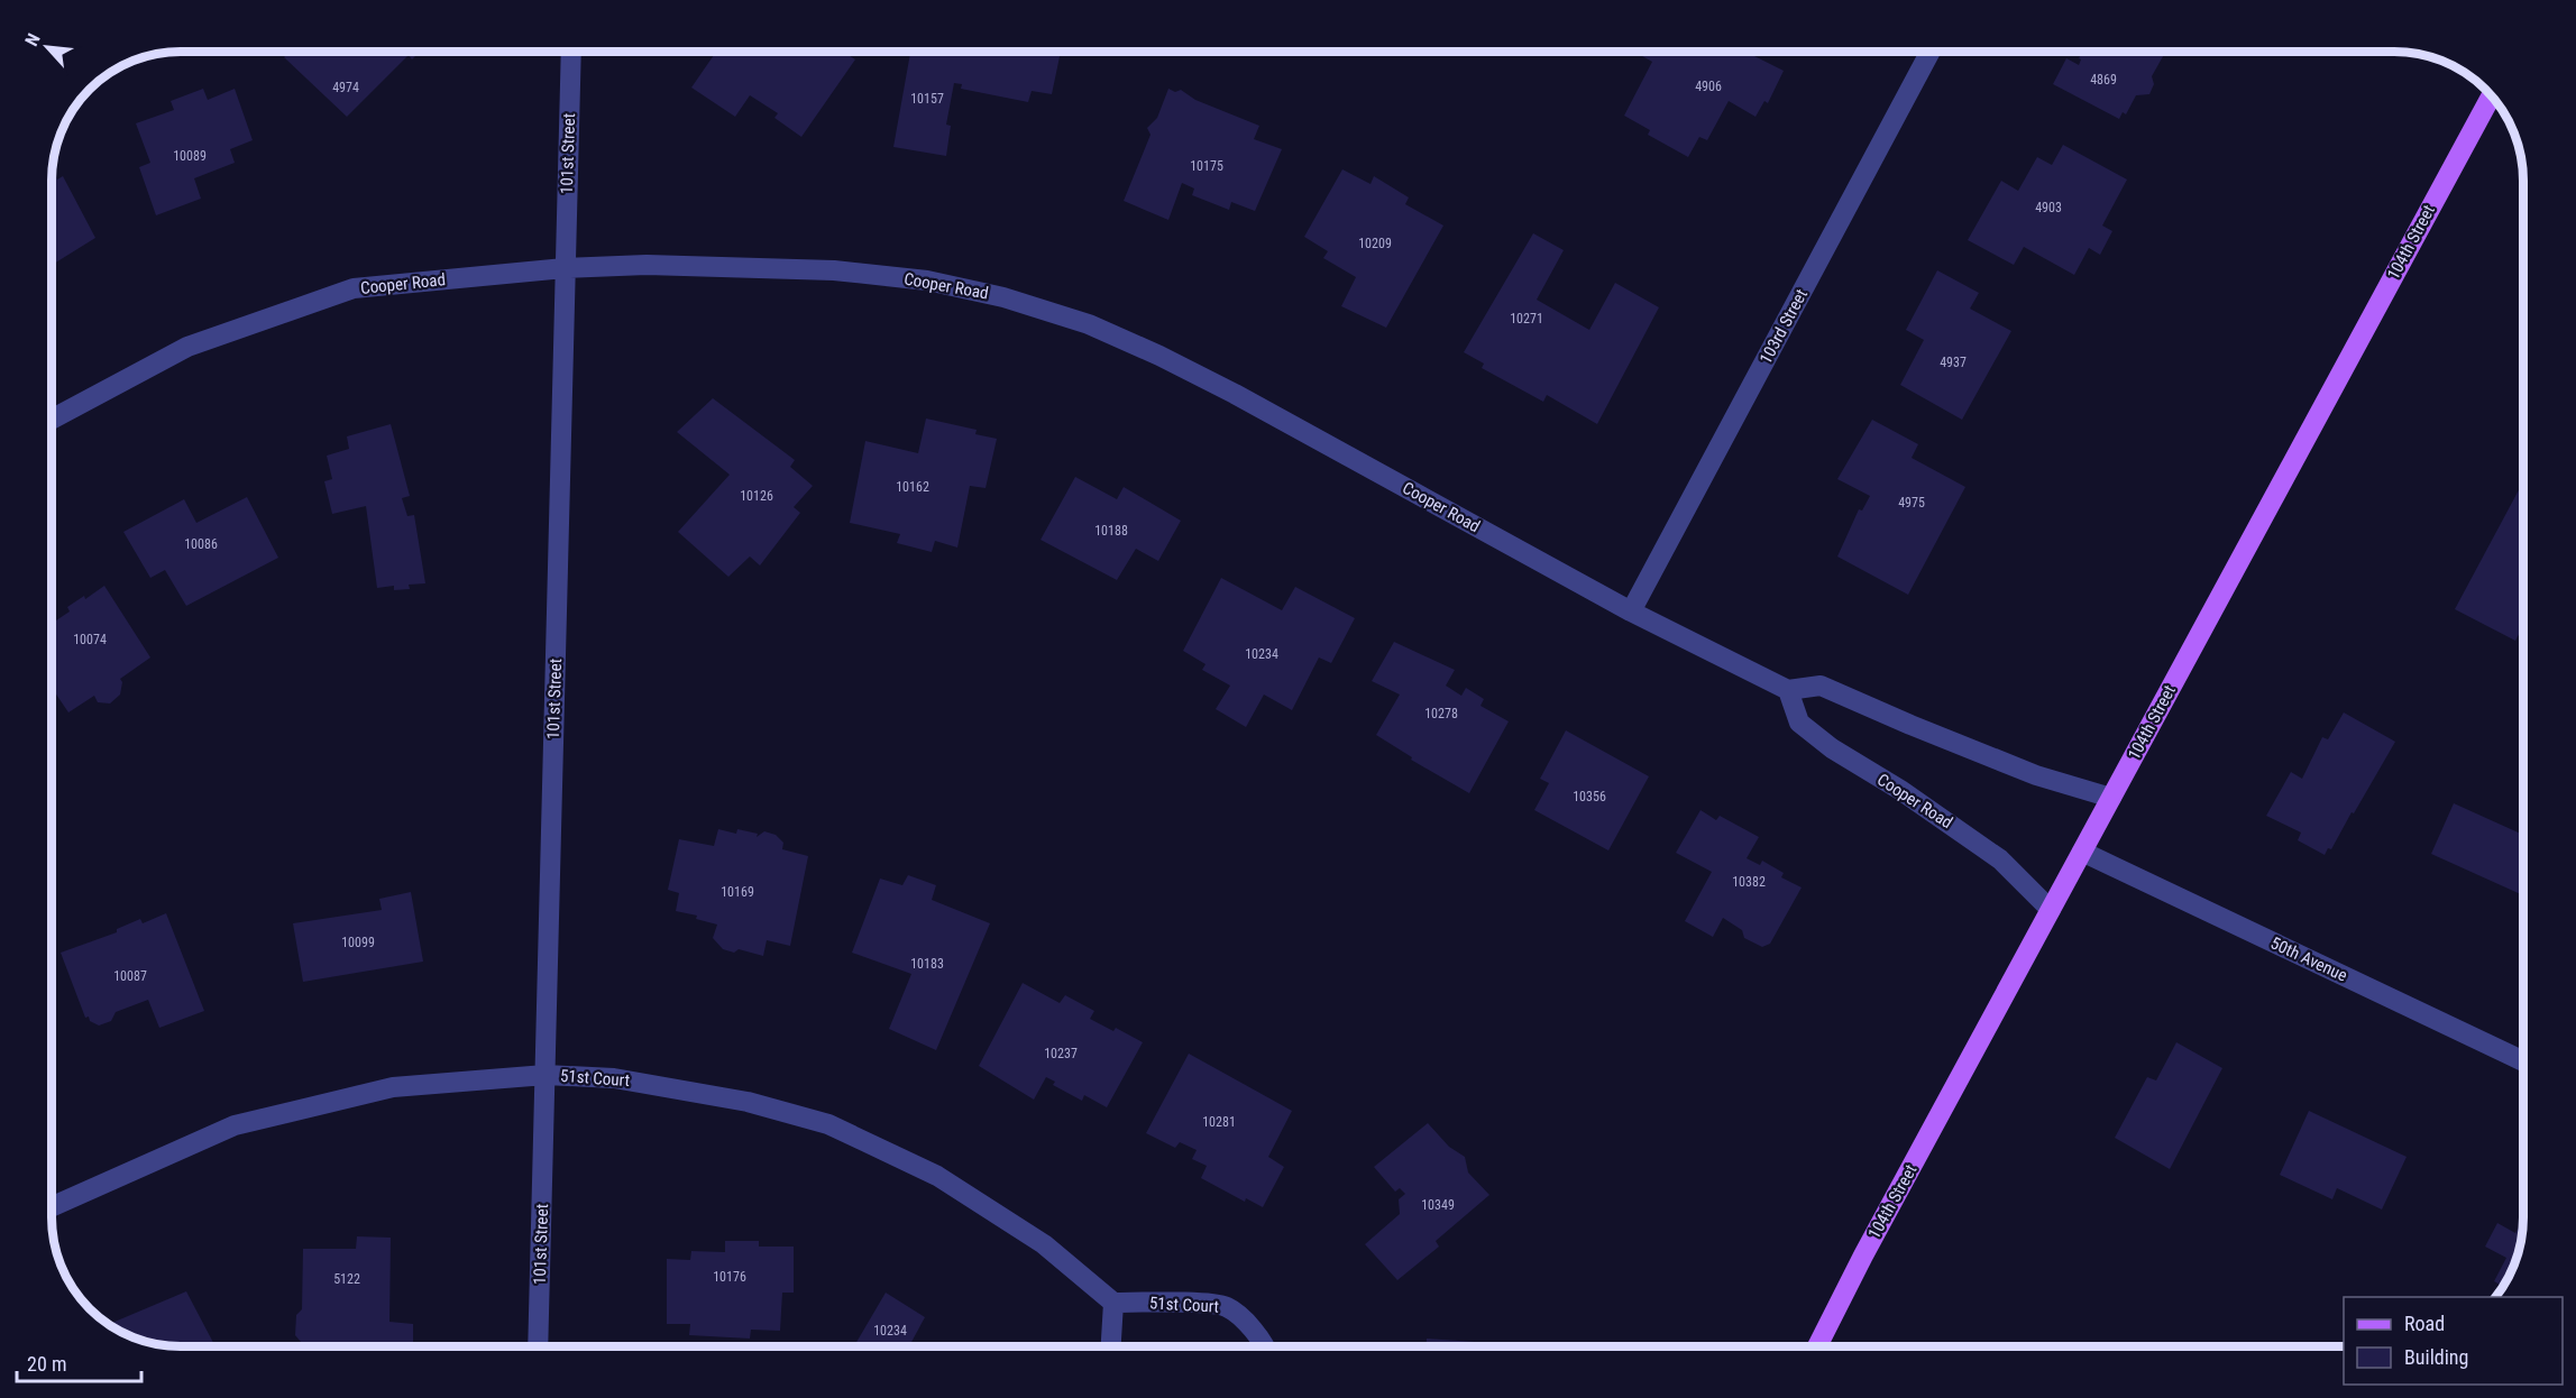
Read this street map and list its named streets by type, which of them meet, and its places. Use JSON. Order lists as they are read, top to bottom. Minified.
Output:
{"streets":{"main road":["104th Street"],"street":["101st Street","Cooper Road","103rd Street","50th Avenue","51st Court"]},"crossings":[["101st Street","Cooper Road"],["101st Street","51st Court"],["104th Street","Cooper Road"],["104th Street","50th Avenue"],["Cooper Road","103rd Street"]],"house_numbers":["4869","4906","4974","10157","10089","10175","4903","10209","10271","4937","10162","10126","4975","10188","10086","10074","10234","10278","10356","10382","10169","10099","10183","10087","10237","10281","10349","10176","5122","10234"],"legend":["Road","Building"],"scale_bar":"20 m","north":"top left"}
